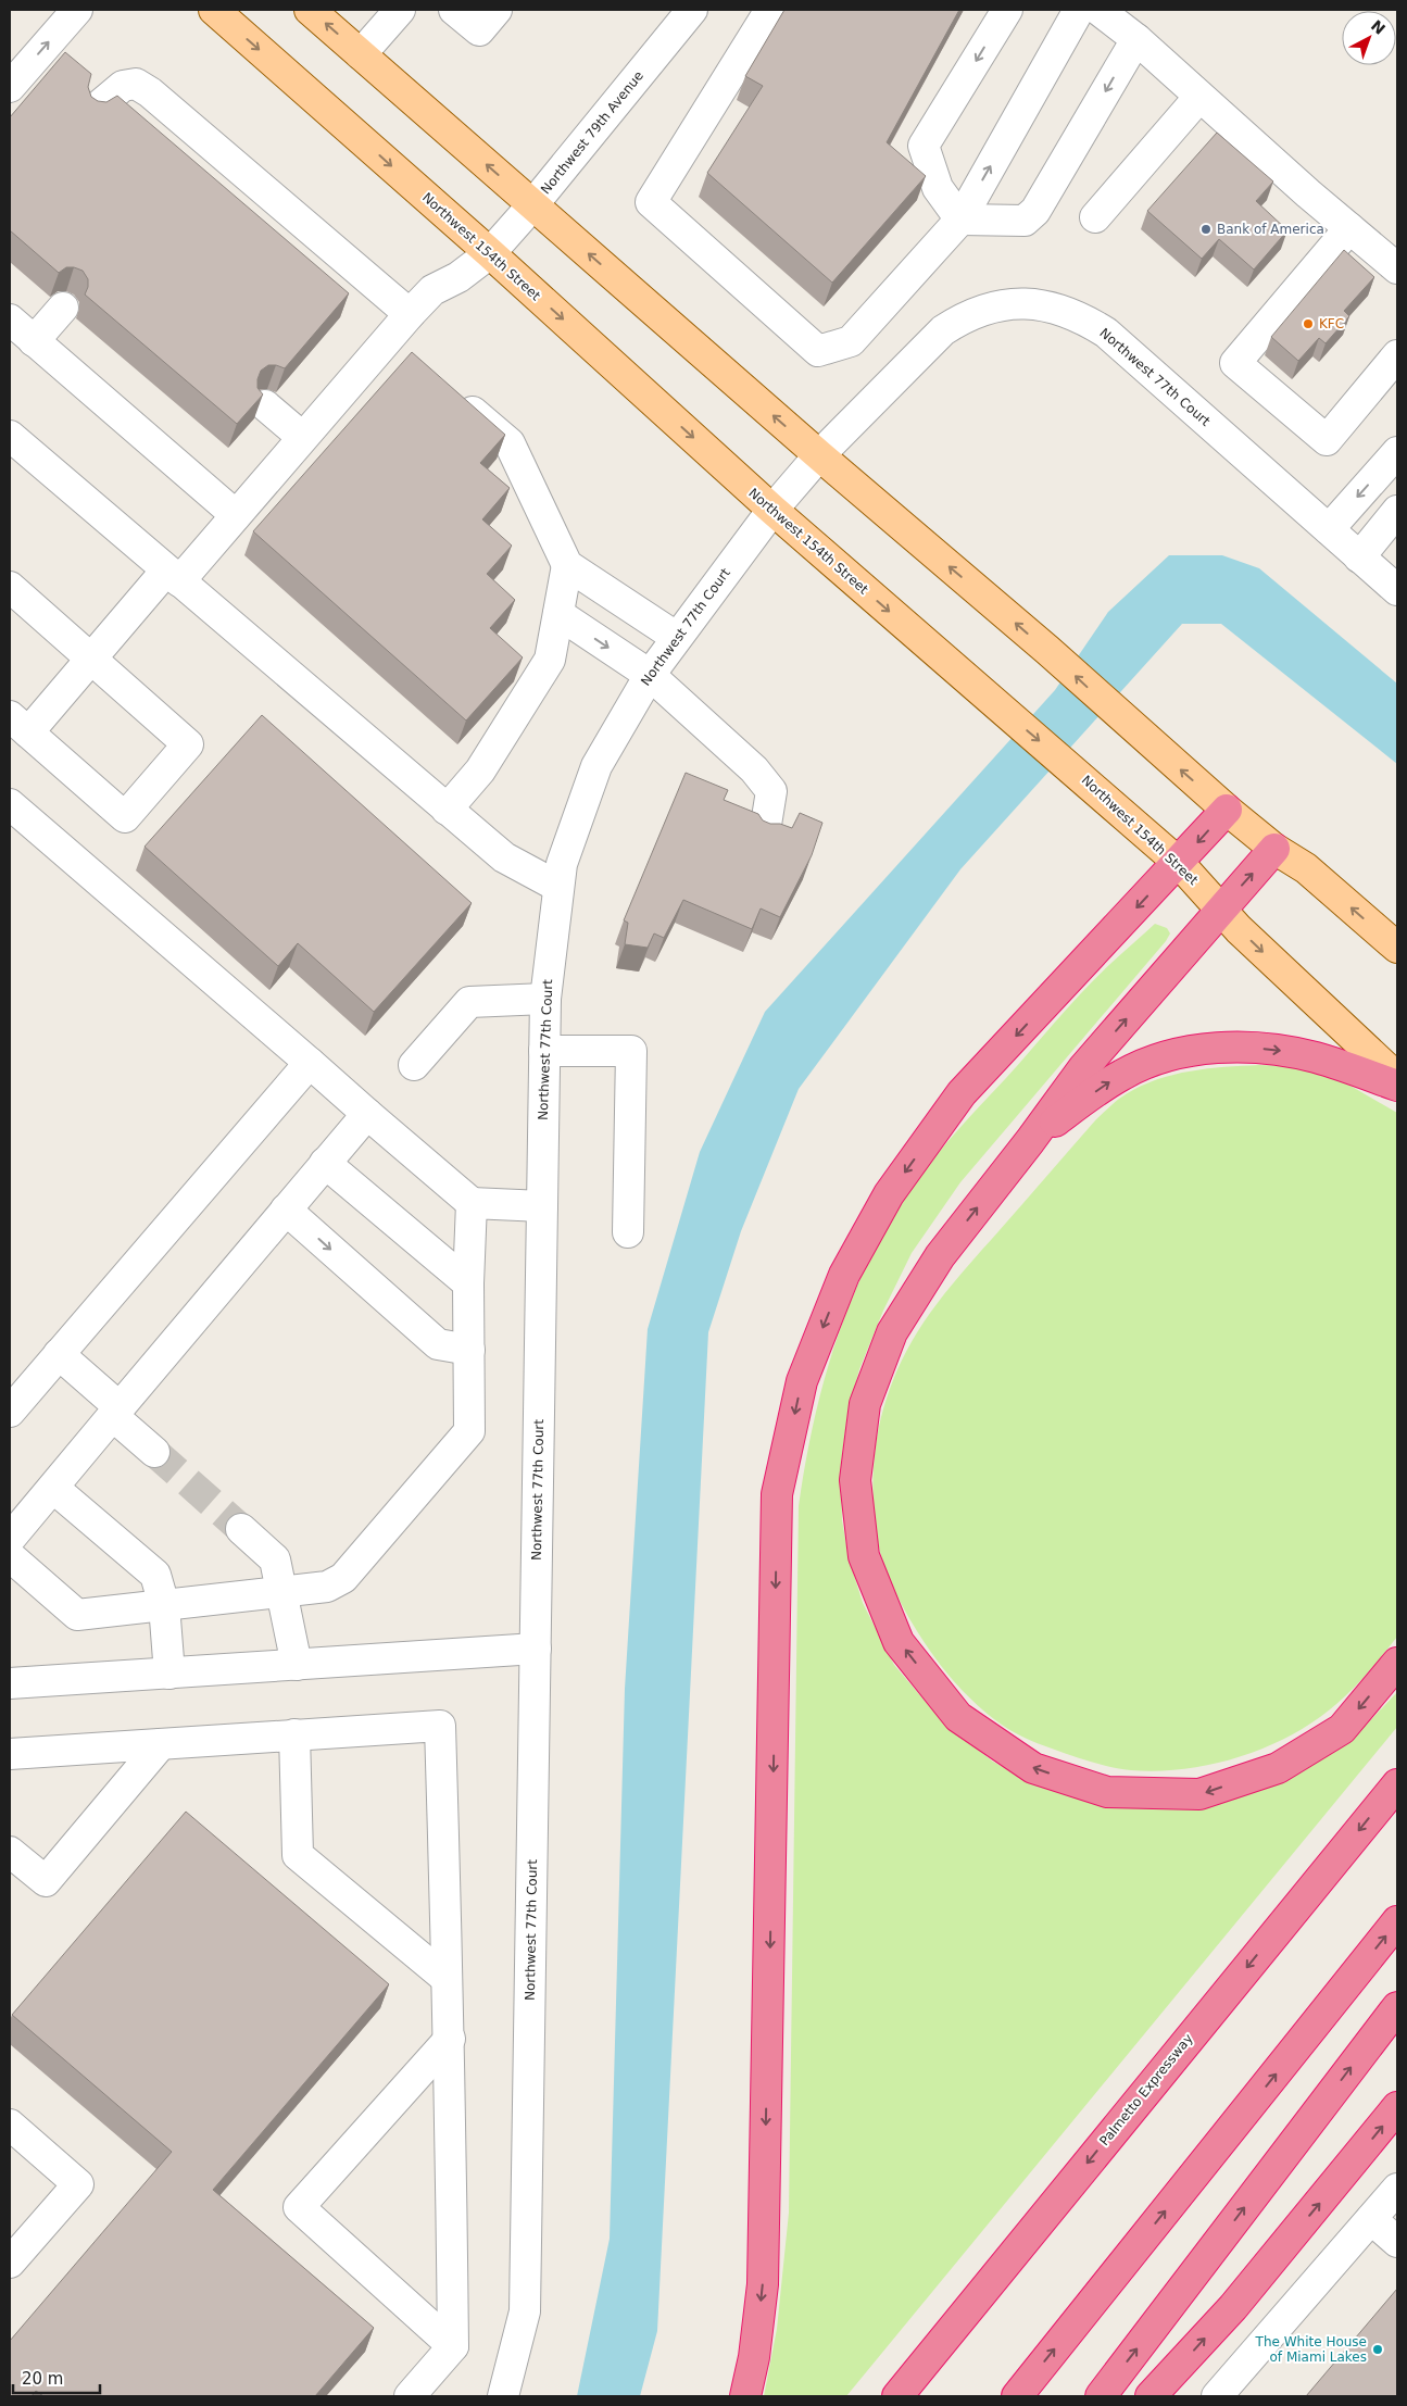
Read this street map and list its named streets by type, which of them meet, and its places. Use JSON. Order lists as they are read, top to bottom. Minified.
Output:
{"streets":{"highway":["Palmetto Expressway"],"main road":["Northwest 154th Street"],"street":["Northwest 79th Avenue","Northwest 77th Court"]},"crossings":[["Northwest 79th Avenue","Northwest 154th Street"],["Northwest 154th Street","Northwest 77th Court"]],"places":["Bank of America","KFC","The White House of Miami Lakes"],"scale_bar":"20 m","north":"top right"}
